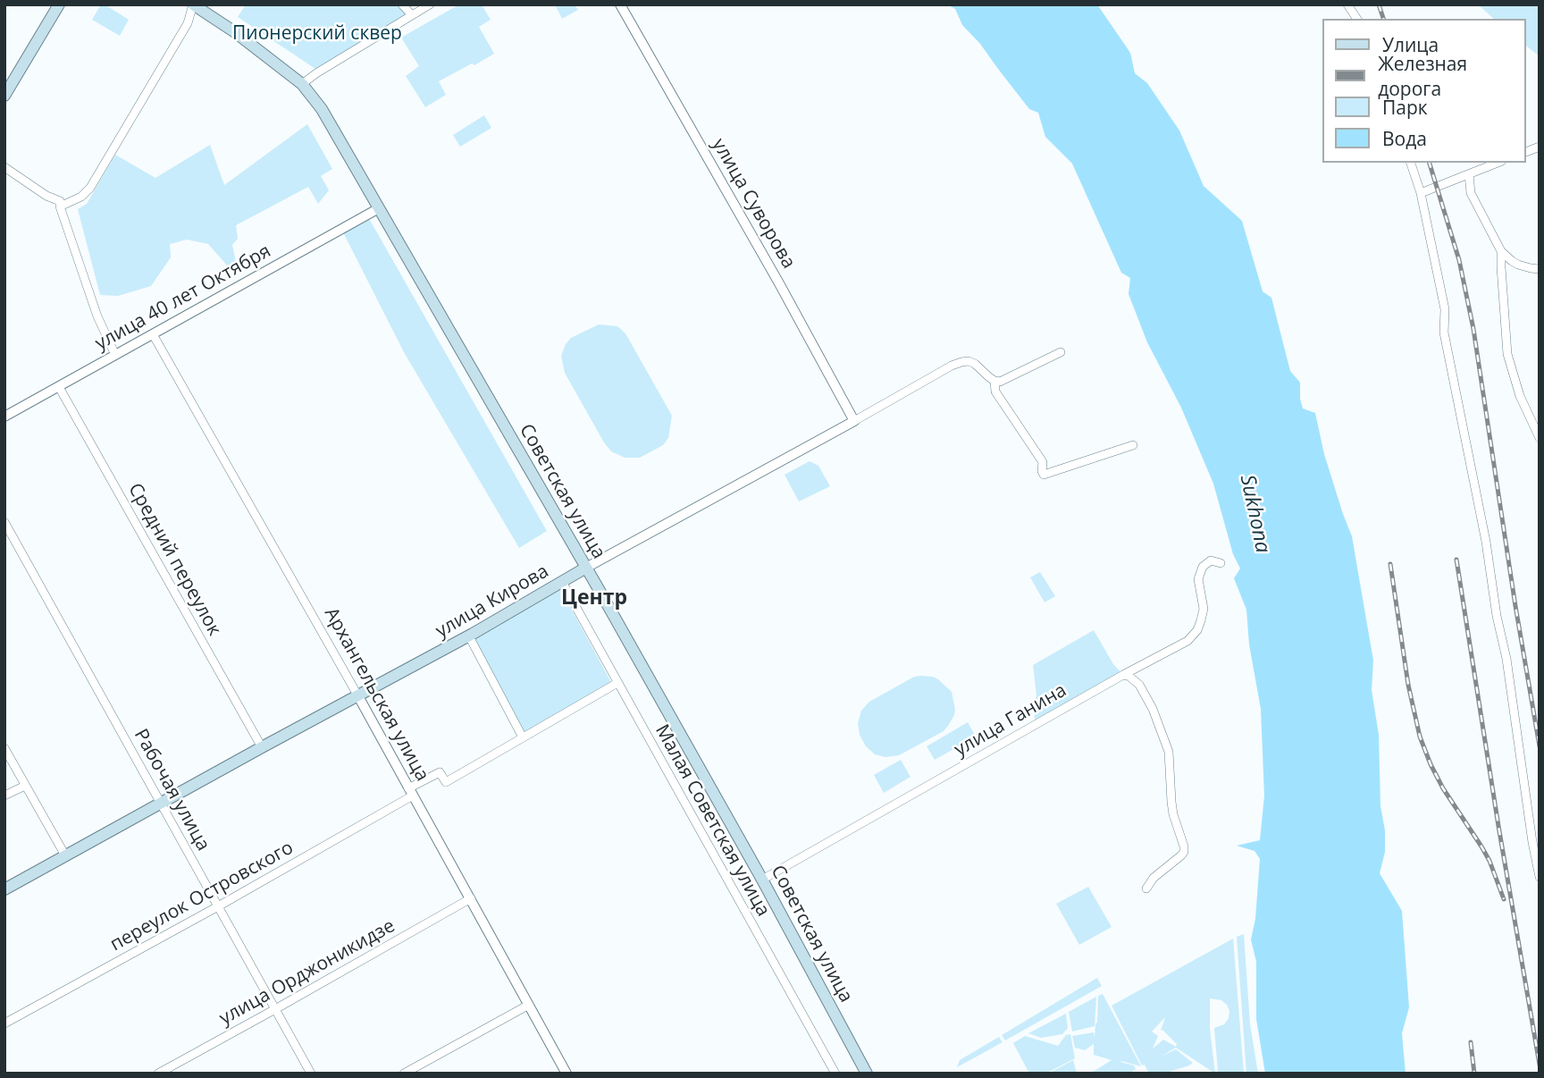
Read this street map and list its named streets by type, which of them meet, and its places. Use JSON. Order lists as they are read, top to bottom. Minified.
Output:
{"streets":{"main road":["Советская улица","улица Кирова"],"street":["улица Суворова","улица 40 лет Октября","Средний переулок","Архангельская улица","улица Ганина","Рабочая улица","Малая Советская улица","переулок Островского","улица Орджоникидзе"]},"crossings":[["улица Суворова","улица Кирова"],["улица 40 лет Октября","Советская улица"],["улица 40 лет Октября","Средний переулок"],["улица 40 лет Октября","Архангельская улица"],["Советская улица","улица Кирова"],["Советская улица","улица Ганина"],["Средний переулок","улица Кирова"],["улица Кирова","Архангельская улица"],["улица Кирова","Рабочая улица"],["улица Кирова","Малая Советская улица"],["Архангельская улица","переулок Островского"],["Архангельская улица","улица Орджоникидзе"],["Рабочая улица","переулок Островского"],["Рабочая улица","улица Орджоникидзе"],["Малая Советская улица","переулок Островского"]],"districts":["Центр"],"water":["Sukhona"],"parks":["Пионерский сквер"],"legend":["Улица","Железная дорога","Парк","Вода"]}
